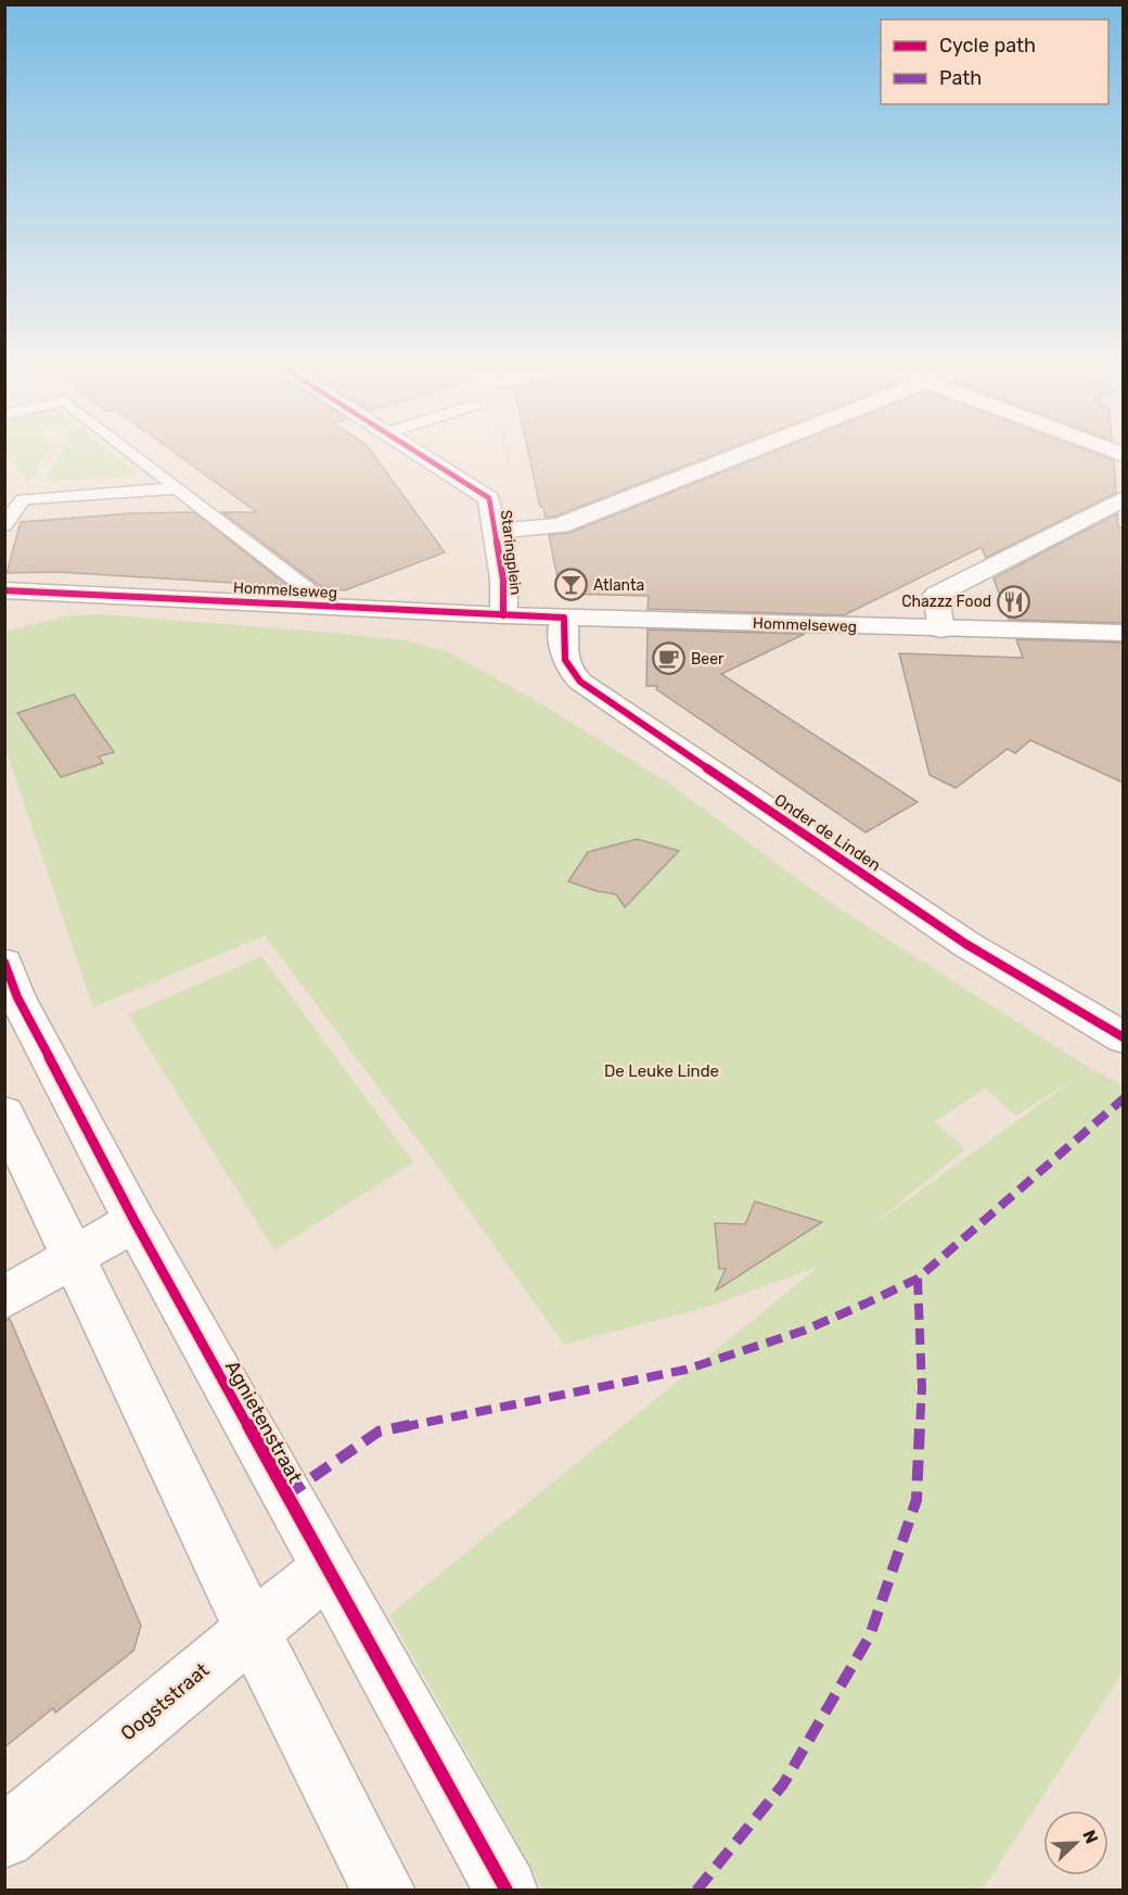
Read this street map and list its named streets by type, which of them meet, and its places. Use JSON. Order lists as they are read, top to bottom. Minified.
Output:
{"streets":{"street":["Staringplein","Hommelseweg","Onder de Linden","Agnietenstraat","Oogststraat"]},"crossings":[["Staringplein","Hommelseweg"],["Hommelseweg","Onder de Linden"],["Agnietenstraat","Oogststraat"]],"parks":["De Leuke Linde"],"places":{"bar":["Atlanta"],"restaurant":["Chazzz Food"],"cafe":["Beer"]},"legend":["Cycle path","Path"],"north":"top right"}
